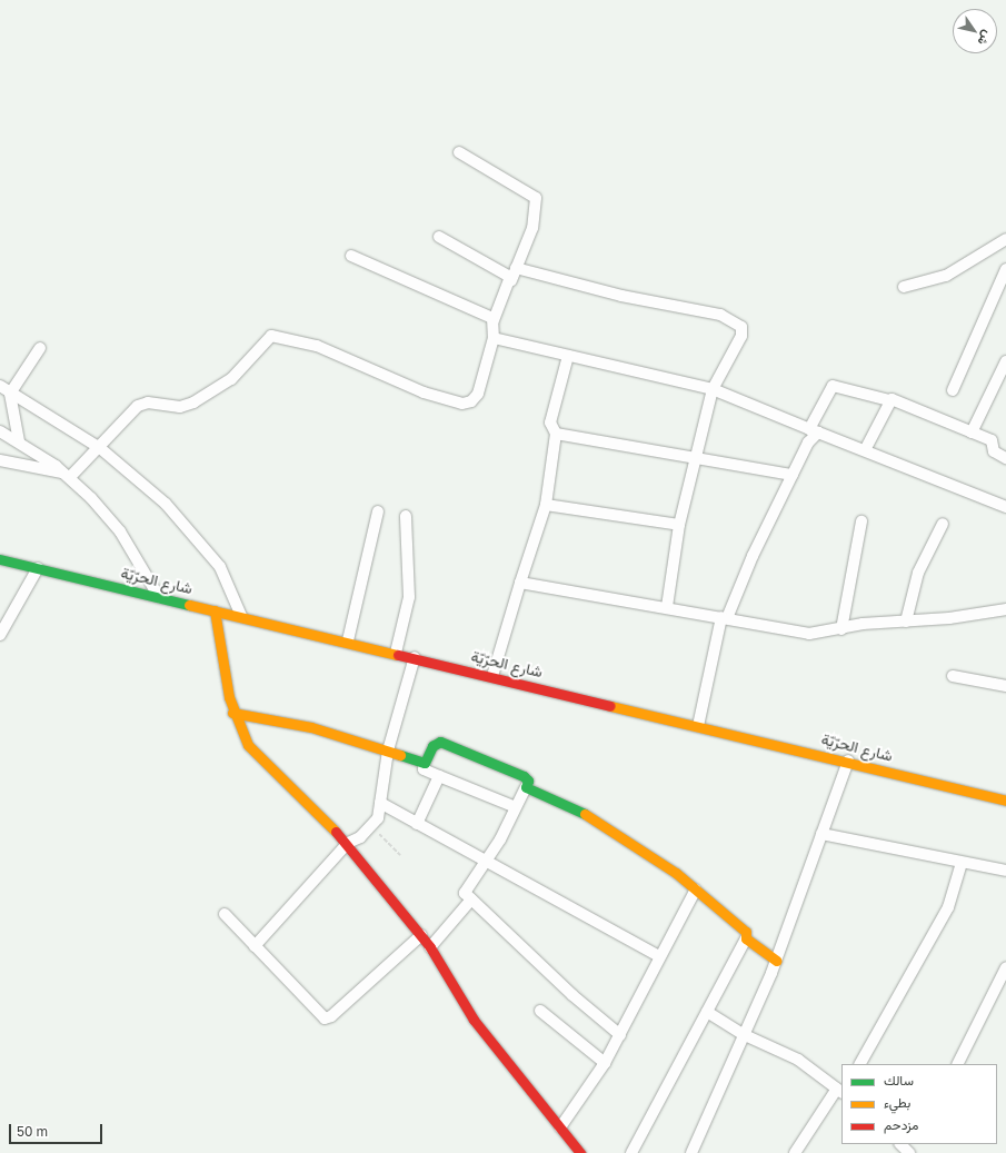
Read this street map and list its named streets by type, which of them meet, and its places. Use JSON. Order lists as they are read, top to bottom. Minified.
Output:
{"streets":{"street":["شارع الحرّيّة"]},"legend":["سالك","بطيء","مزدحم"],"scale_bar":"50 m","north":"bottom right"}
